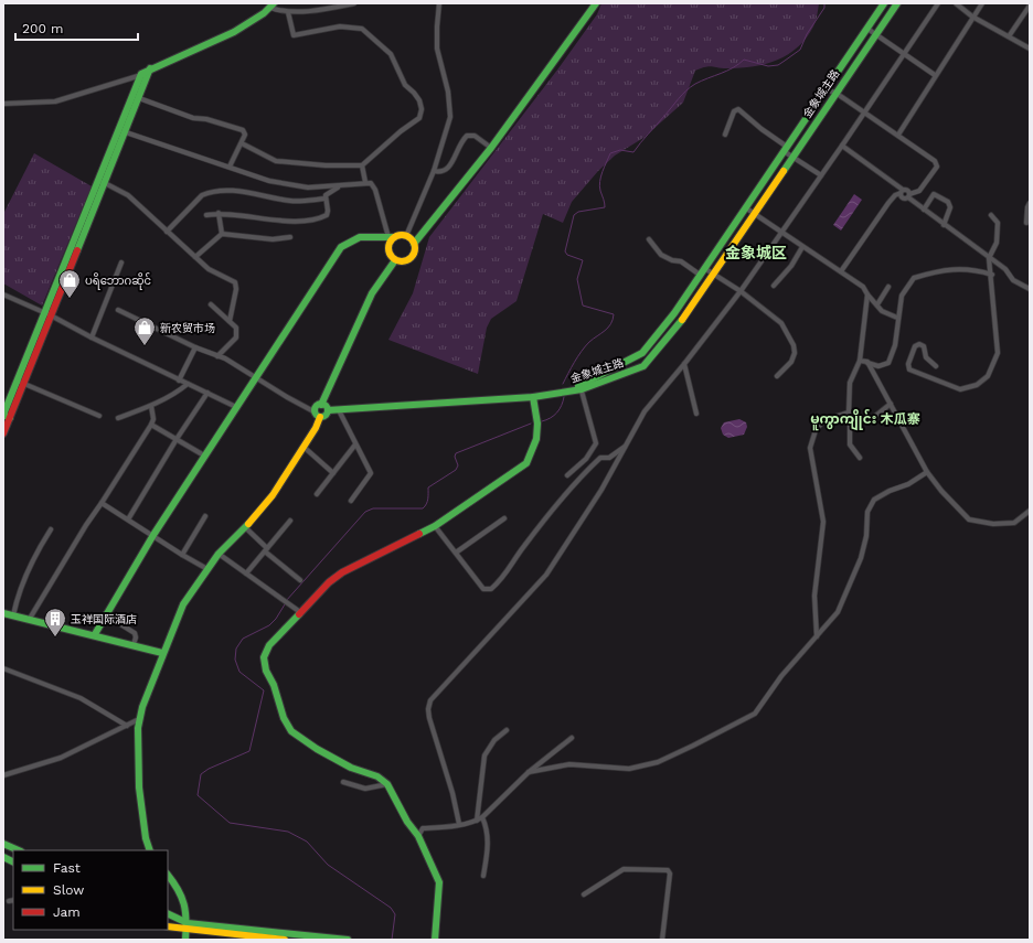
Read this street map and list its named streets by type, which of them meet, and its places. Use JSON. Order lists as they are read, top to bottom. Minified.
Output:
{"streets":{"main road":["金象城主路"]},"districts":["金象城区","မူကွာကျိုင်း 木瓜寨"],"places":{"shop":["ပရိဘောဂဆိုင်","新农贸市场"],"building":["玉祥国际酒店"]},"legend":["Fast","Slow","Jam"],"scale_bar":"200 m"}
